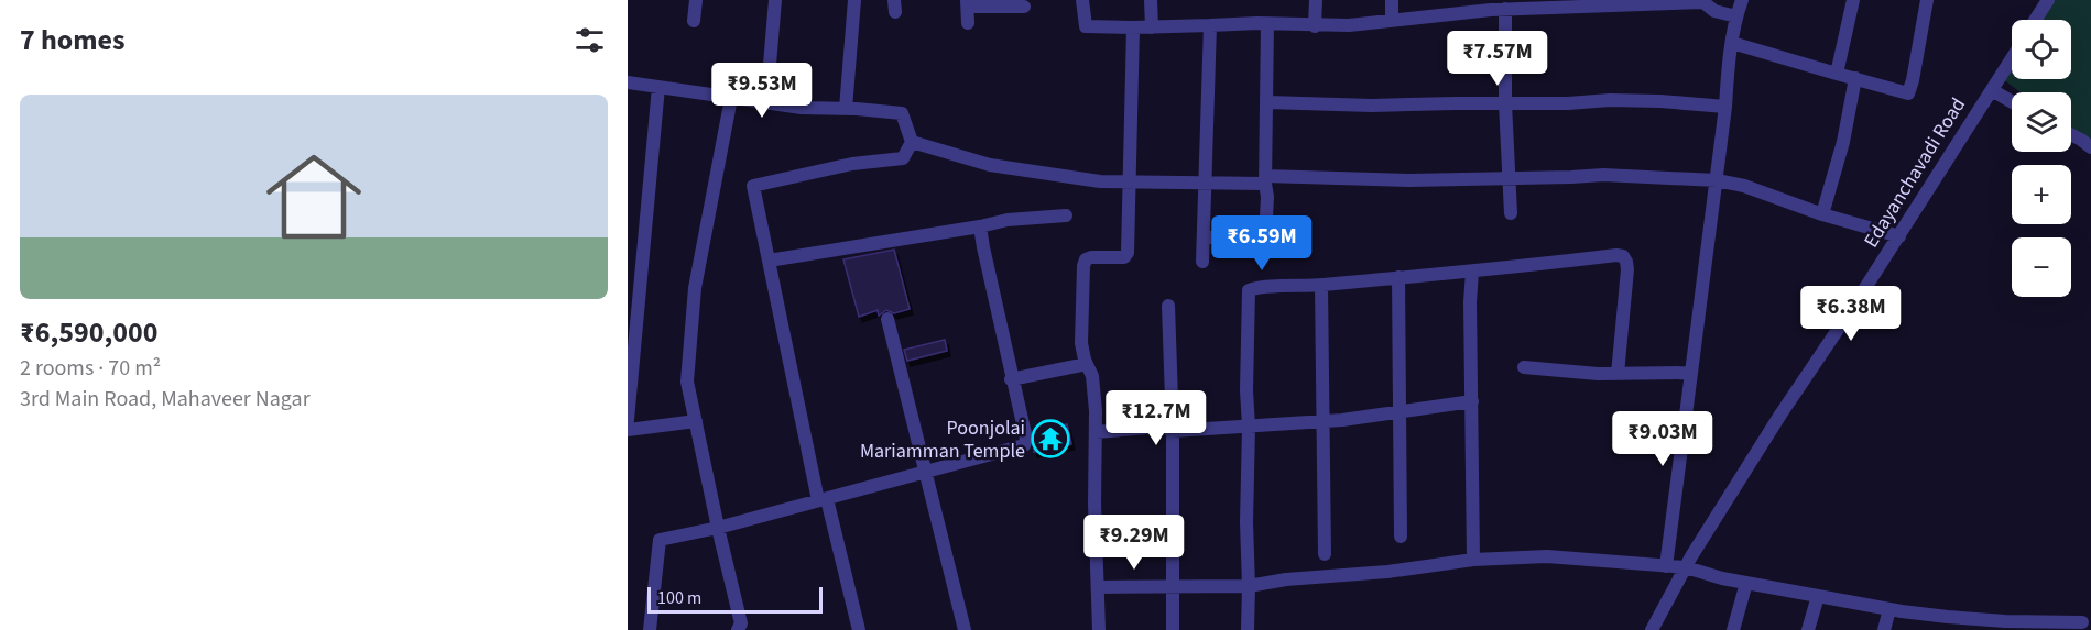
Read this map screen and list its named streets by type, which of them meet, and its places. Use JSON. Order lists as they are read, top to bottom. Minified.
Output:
{"streets":{"street":["Edayanchavadi Road"]},"places":{"temple":["Poonjolai Mariamman Temple"]},"scale_bar":"100 m","page":{"heading":"7 homes","map_buttons":["+","−"],"price":["₹7.57M","₹9.53M","₹6.59M","₹6.38M","₹12.7M","₹9.03M","₹9.29M"],"list":[{"name":"₹6,590,000","note":"2 rooms · 70 m² · 3rd Main Road, Mahaveer Nagar"}],"scale":"100 m"}}
